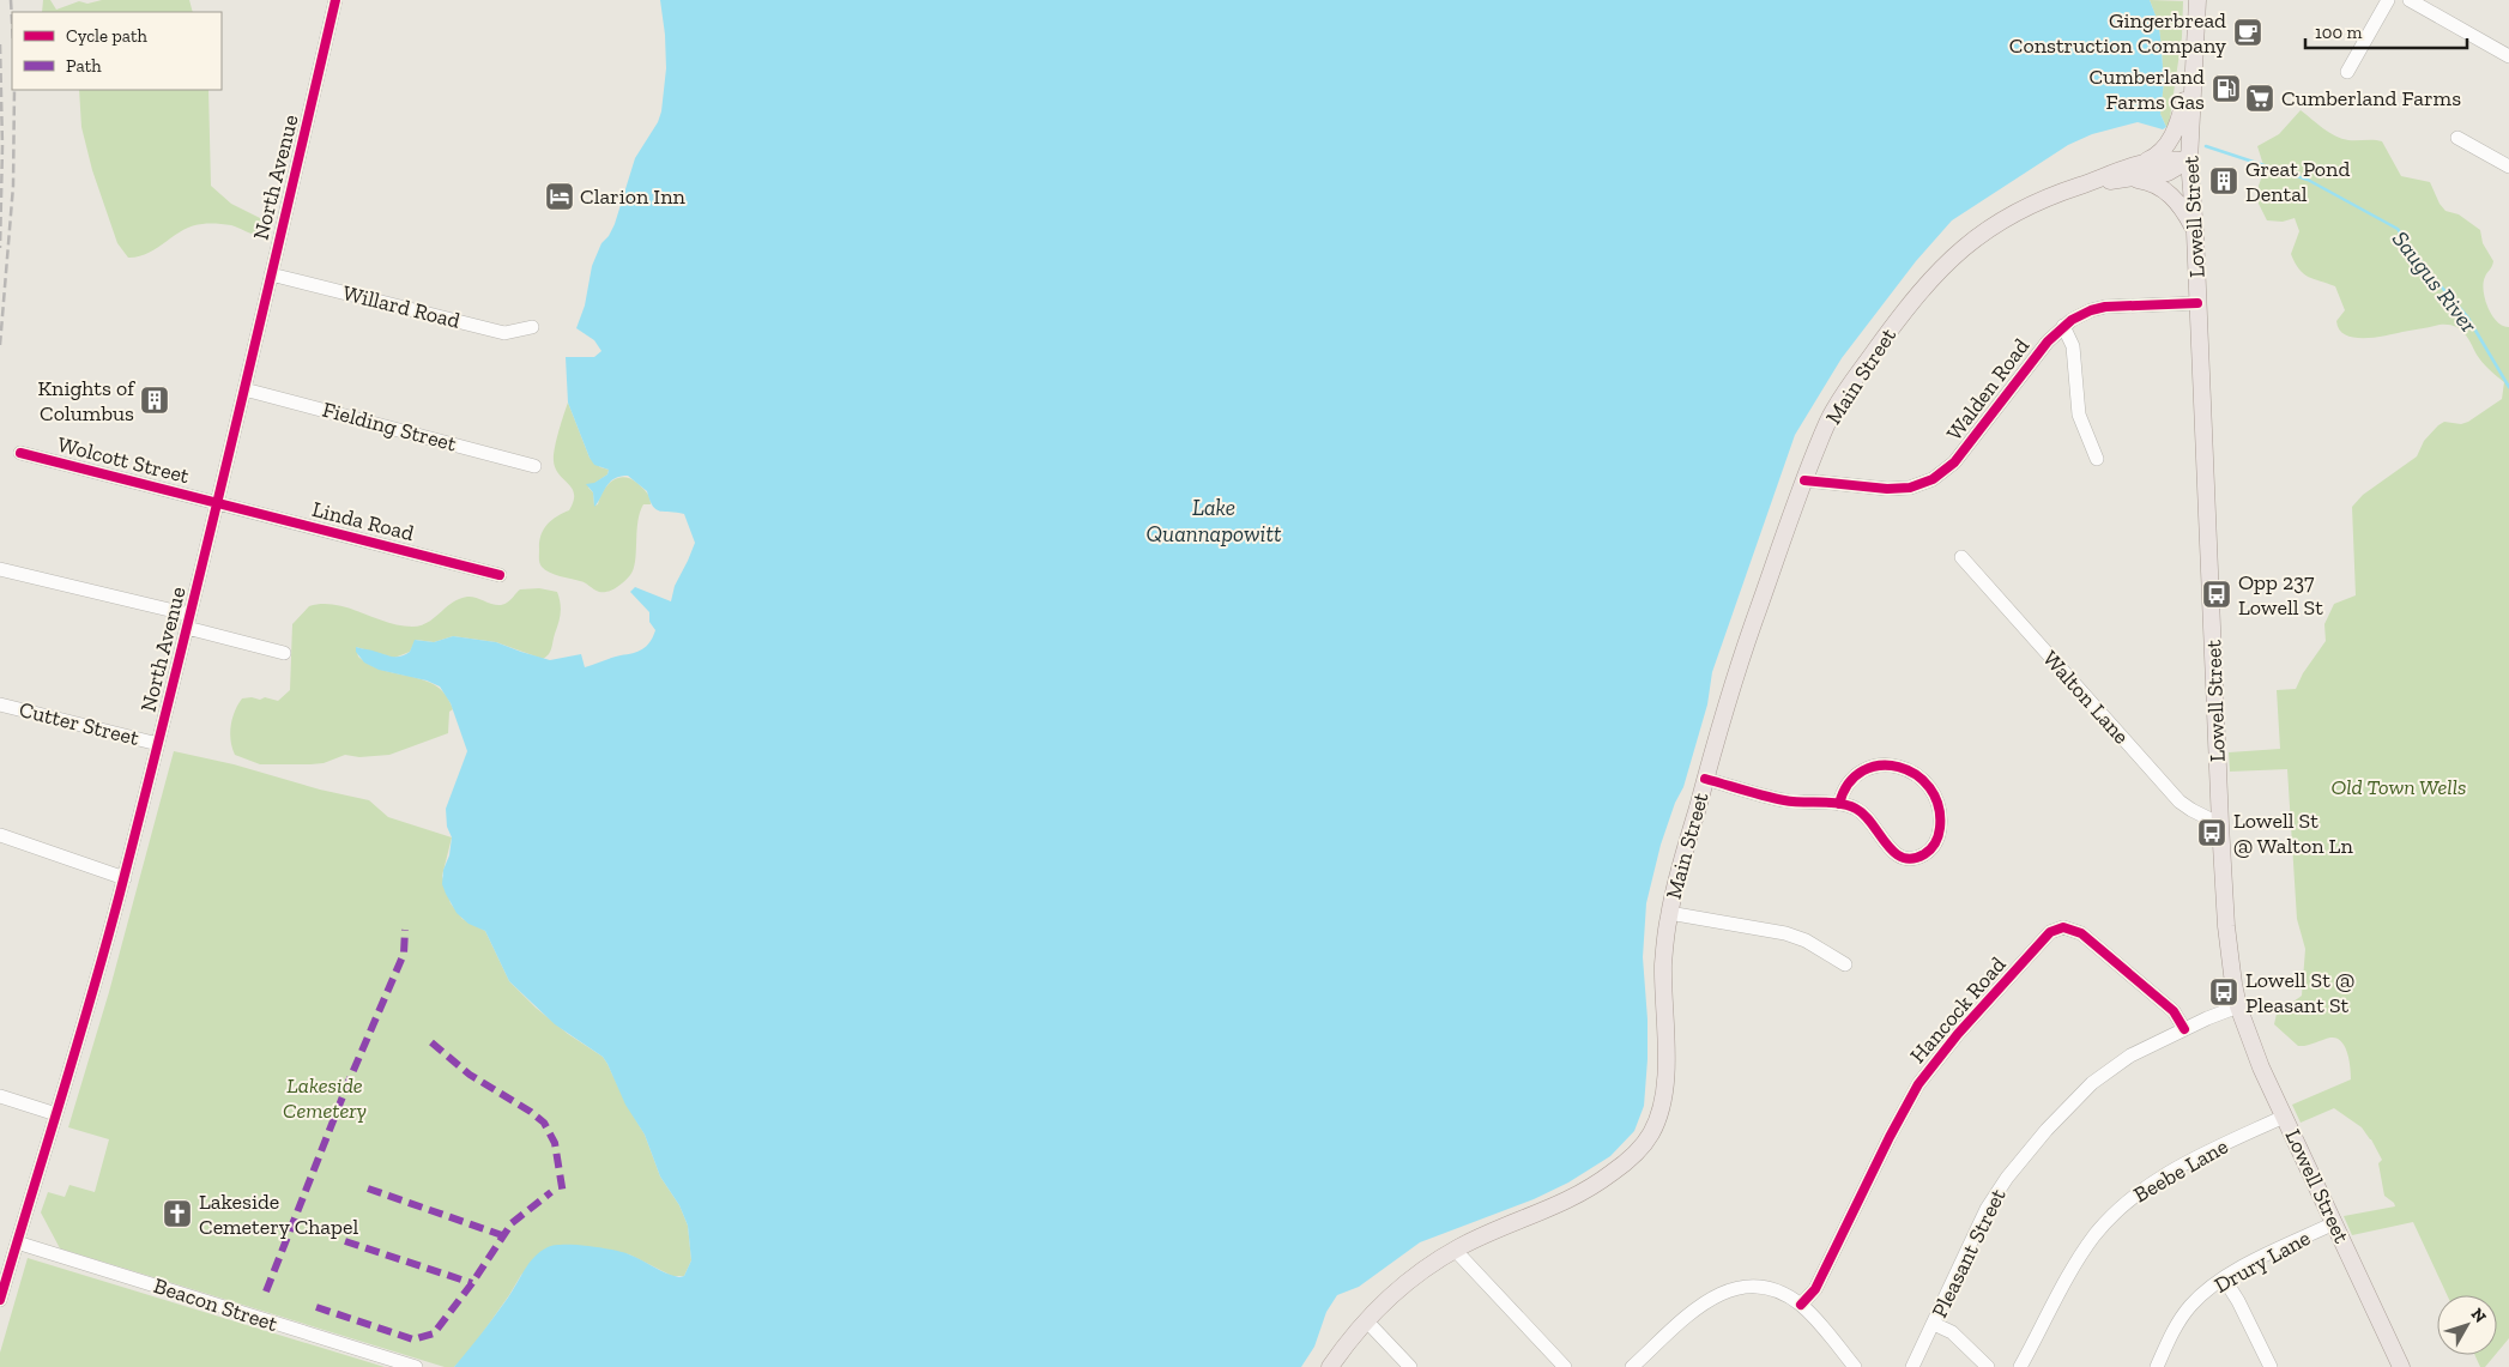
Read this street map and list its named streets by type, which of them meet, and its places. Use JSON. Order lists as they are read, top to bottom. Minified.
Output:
{"streets":{"main road":["Lowell Street","Main Street"],"street":["North Avenue","Willard Road","Walden Road","Fielding Street","Wolcott Street","Linda Road","Walton Lane","Cutter Street","Hancock Road","Beebe Lane","Pleasant Street","Drury Lane","Beacon Street"]},"crossings":[["North Avenue","Willard Road"],["North Avenue","Fielding Street"],["North Avenue","Wolcott Street"],["North Avenue","Linda Road"],["North Avenue","Cutter Street"],["North Avenue","Beacon Street"],["Lowell Street","Main Street"],["Lowell Street","Walden Road"],["Lowell Street","Walton Lane"],["Lowell Street","Beebe Lane"],["Lowell Street","Pleasant Street"],["Lowell Street","Drury Lane"],["Main Street","Walden Road"],["Wolcott Street","Linda Road"],["Hancock Road","Pleasant Street"]],"water":["Saugus River","Lake Quannapowitt"],"parks":["Old Town Wells","Lakeside Cemetery"],"places":{"cafe":["Gingerbread Construction Company"],"fuel station":["Cumberland Farms Gas"],"supermarket":["Cumberland Farms"],"building":["Great Pond Dental","Knights of Columbus"],"hotel":["Clarion Inn"],"bus stop":["Opp 237 Lowell St","Lowell St @ Walton Ln","Lowell St @ Pleasant St"],"church":["Lakeside Cemetery Chapel"]},"legend":["Cycle path","Path"],"scale_bar":"100 m","north":"top right"}
